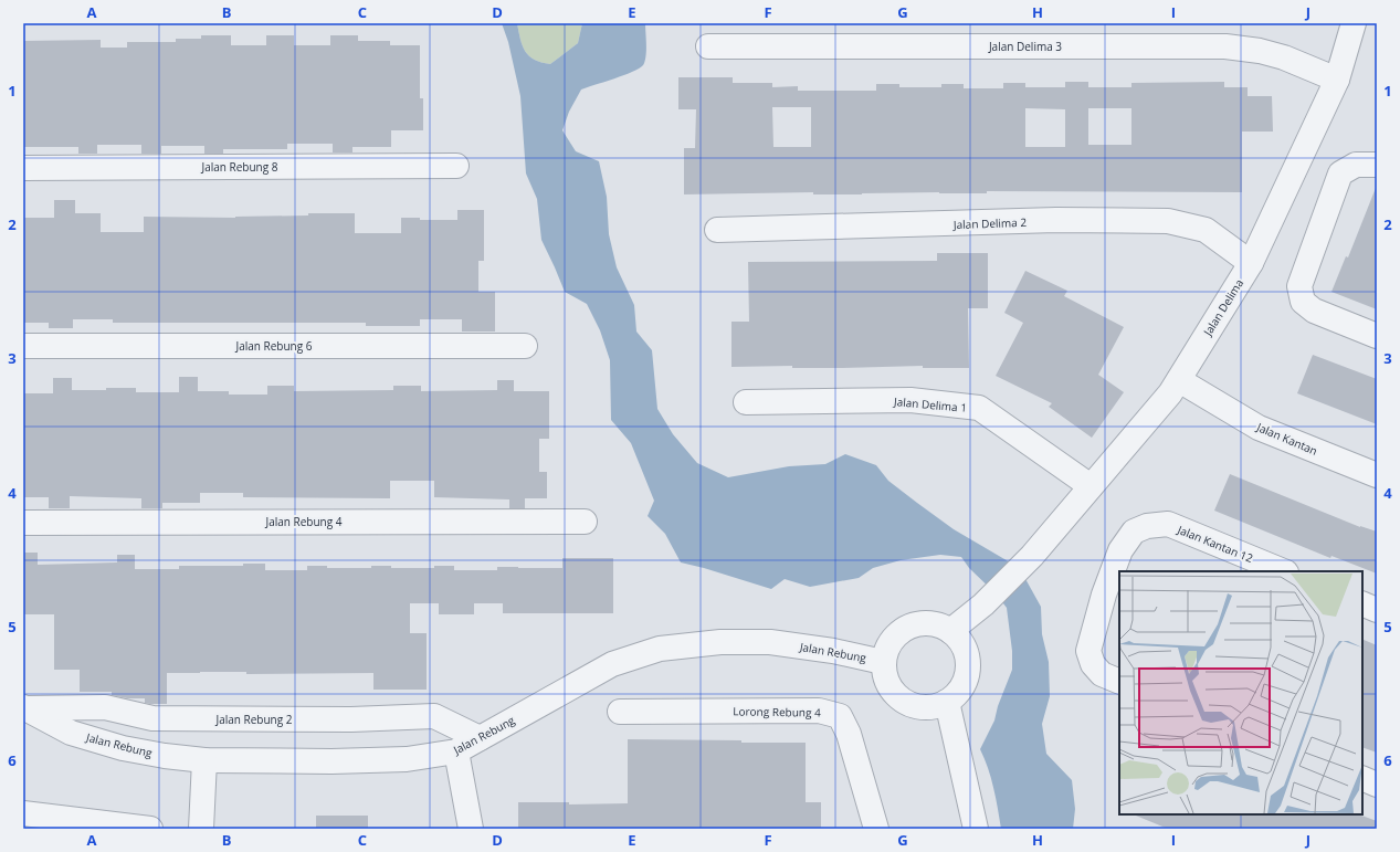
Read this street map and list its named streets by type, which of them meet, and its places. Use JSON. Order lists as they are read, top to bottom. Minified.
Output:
{"streets":{"street":["Jalan Delima 3","Jalan Rebung 8","Jalan Delima 2","Jalan Delima","Jalan Rebung 6","Jalan Delima 1","Jalan Kantan","Jalan Rebung 4","Jalan Kantan 12","Jalan Rebung","Lorong Rebung 4","Jalan Rebung 2"]},"crossings":[["Jalan Delima 3","Jalan Delima"],["Jalan Delima 2","Jalan Delima"],["Jalan Delima","Jalan Delima 1"],["Jalan Delima","Jalan Kantan"],["Jalan Delima","Jalan Rebung"],["Jalan Rebung","Jalan Rebung 2"]],"grid":{"columns":["A","B","C","D","E","F","G","H","I","J"],"rows":["1","2","3","4","5","6"]}}
